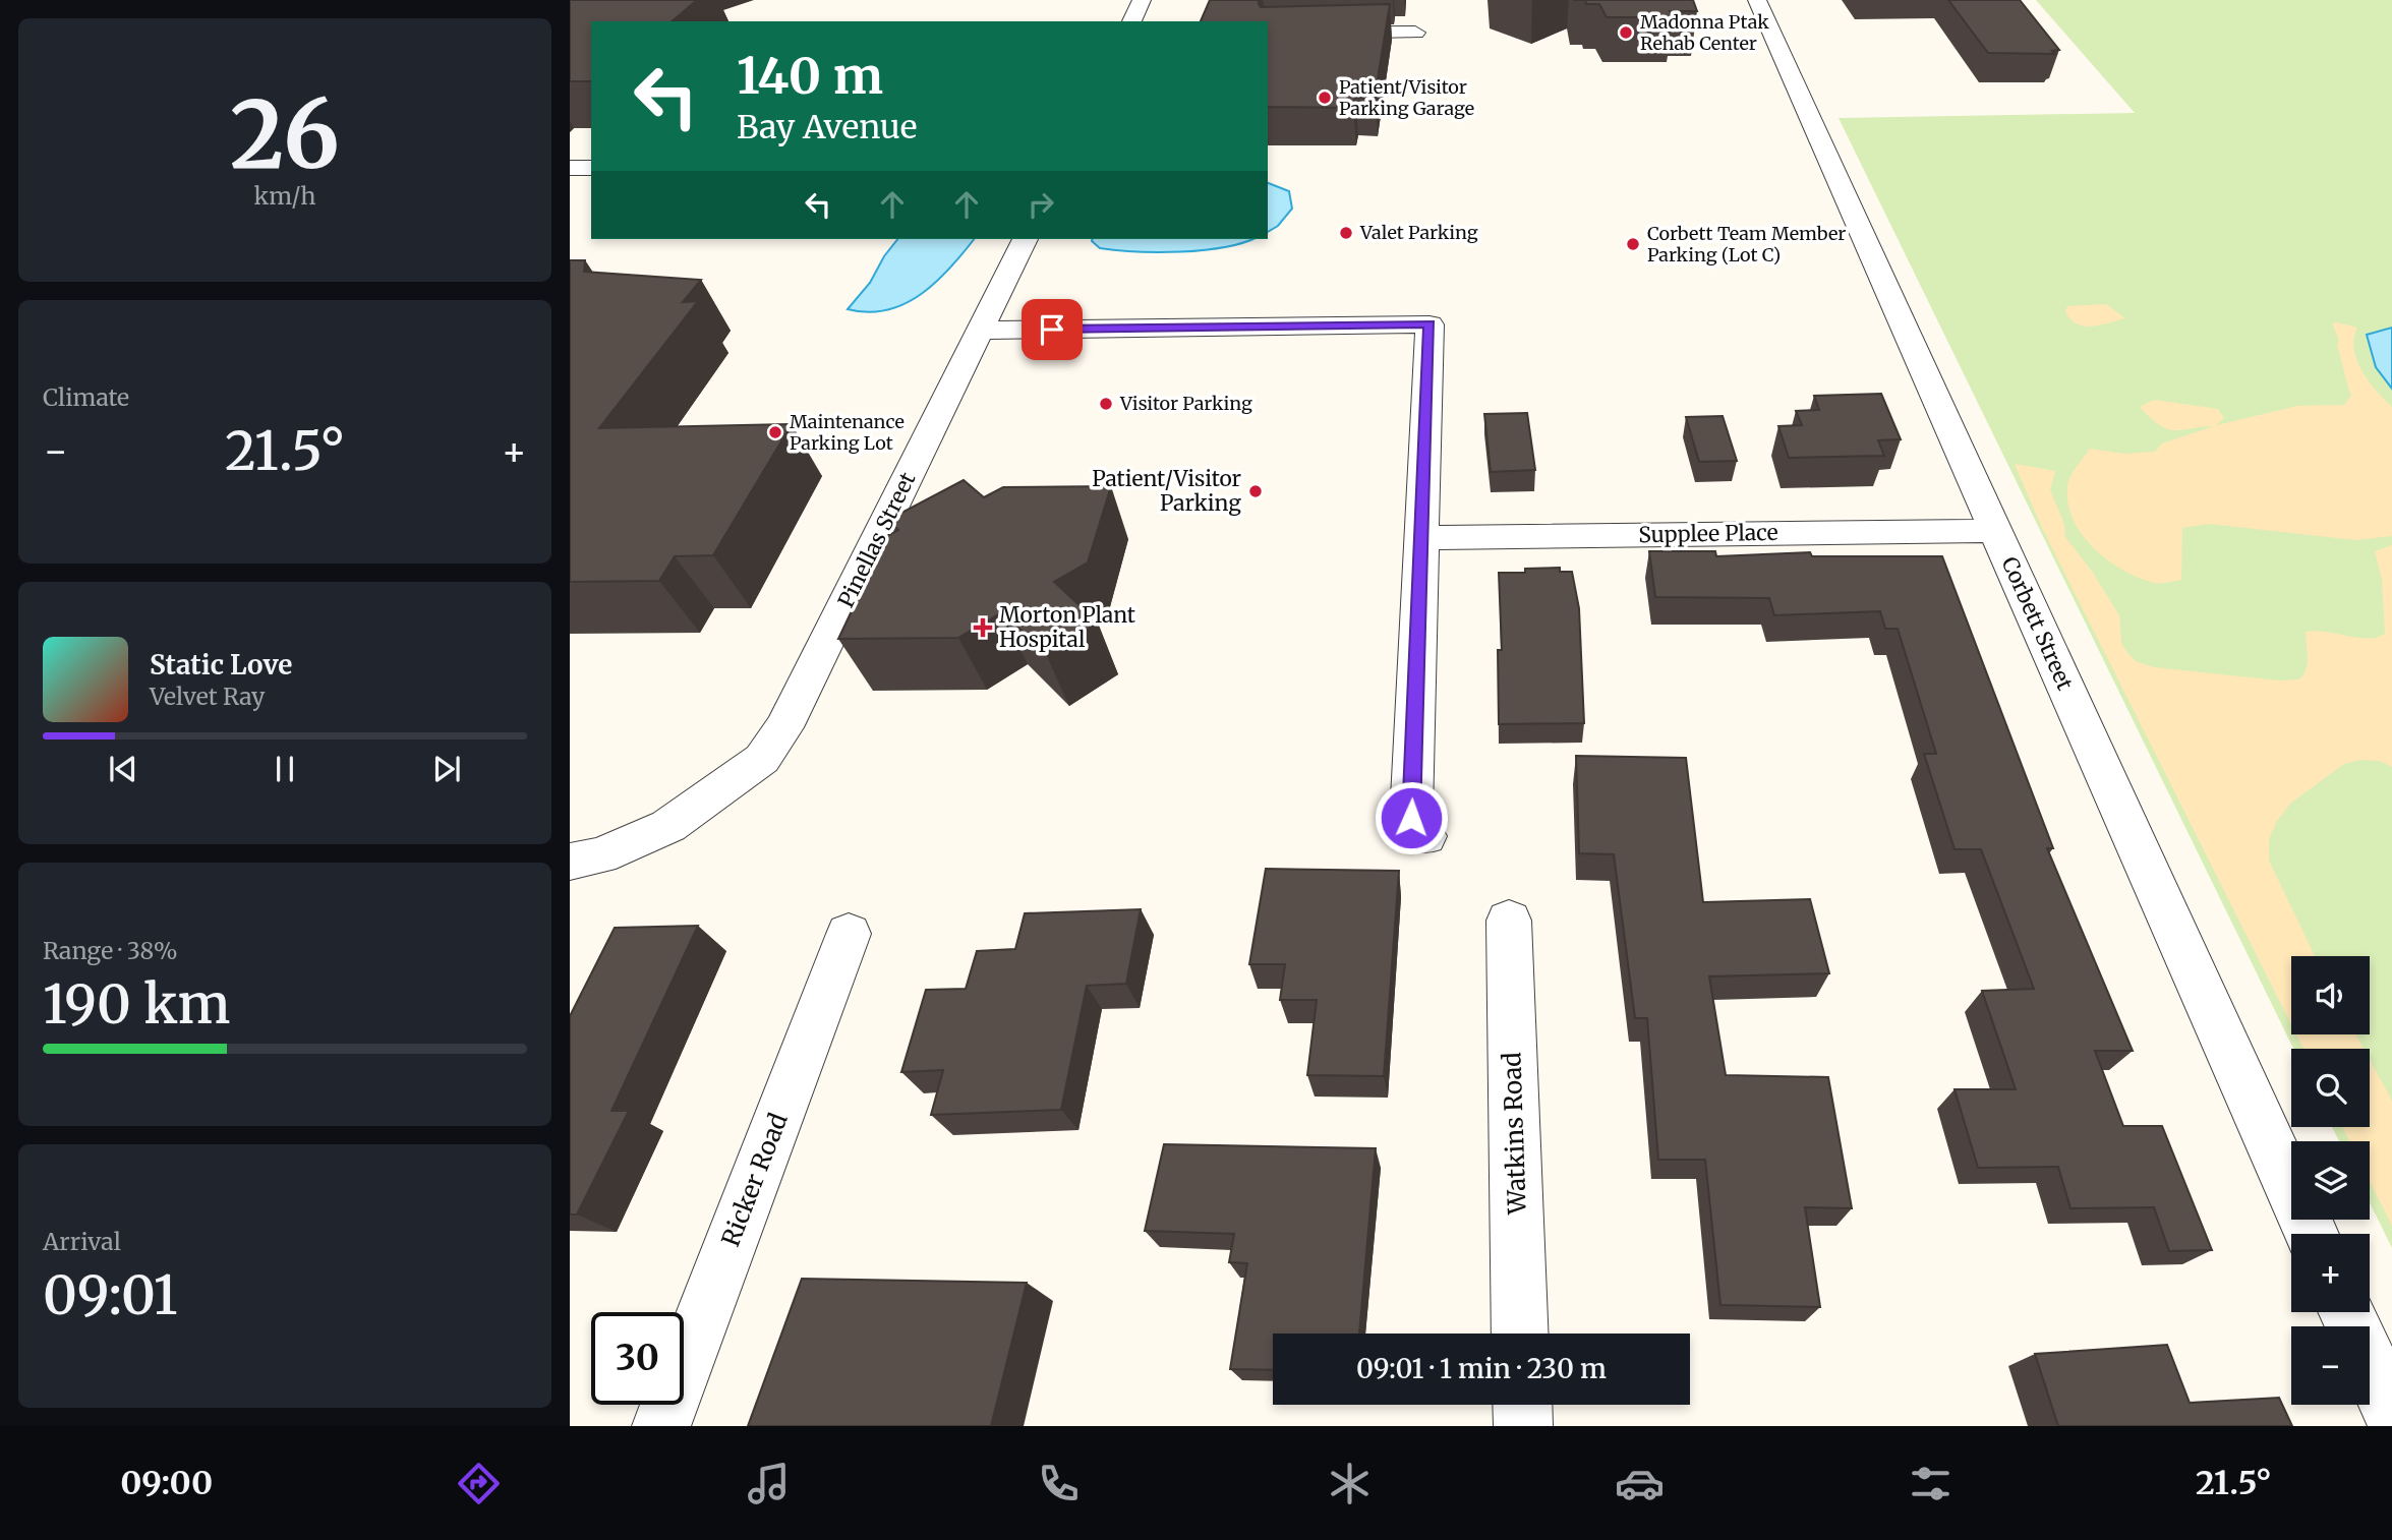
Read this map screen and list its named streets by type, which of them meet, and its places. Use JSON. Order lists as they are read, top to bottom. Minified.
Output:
{"streets":{"street":["Supplee Place","Pinellas Street","Corbett Street","Watkins Road","Ricker Road"]},"crossings":[["Supplee Place","Corbett Street"]],"places":{"other":["Madonna Ptak Rehab Center","Patient/Visitor Parking Garage","Valet Parking","Corbett Team Member Parking (Lot C)","Visitor Parking","Maintenance Parking Lot","Patient/Visitor Parking"],"health":["Morton Plant Hospital"]},"page":{"tile":[["26","km/h"],"Climate",["Range · 38%","190 km"],["Arrival","09:01"]],"turn":["140 m","Bay Avenue"],"heat":["−","21.5°","+"],"song":["Static Love","Velvet Ray"],"map_buttons":["+","−"],"limit":"30","trip":"09:01 · 1 min · 230 m","tabs":["09:00","21.5°"]}}
